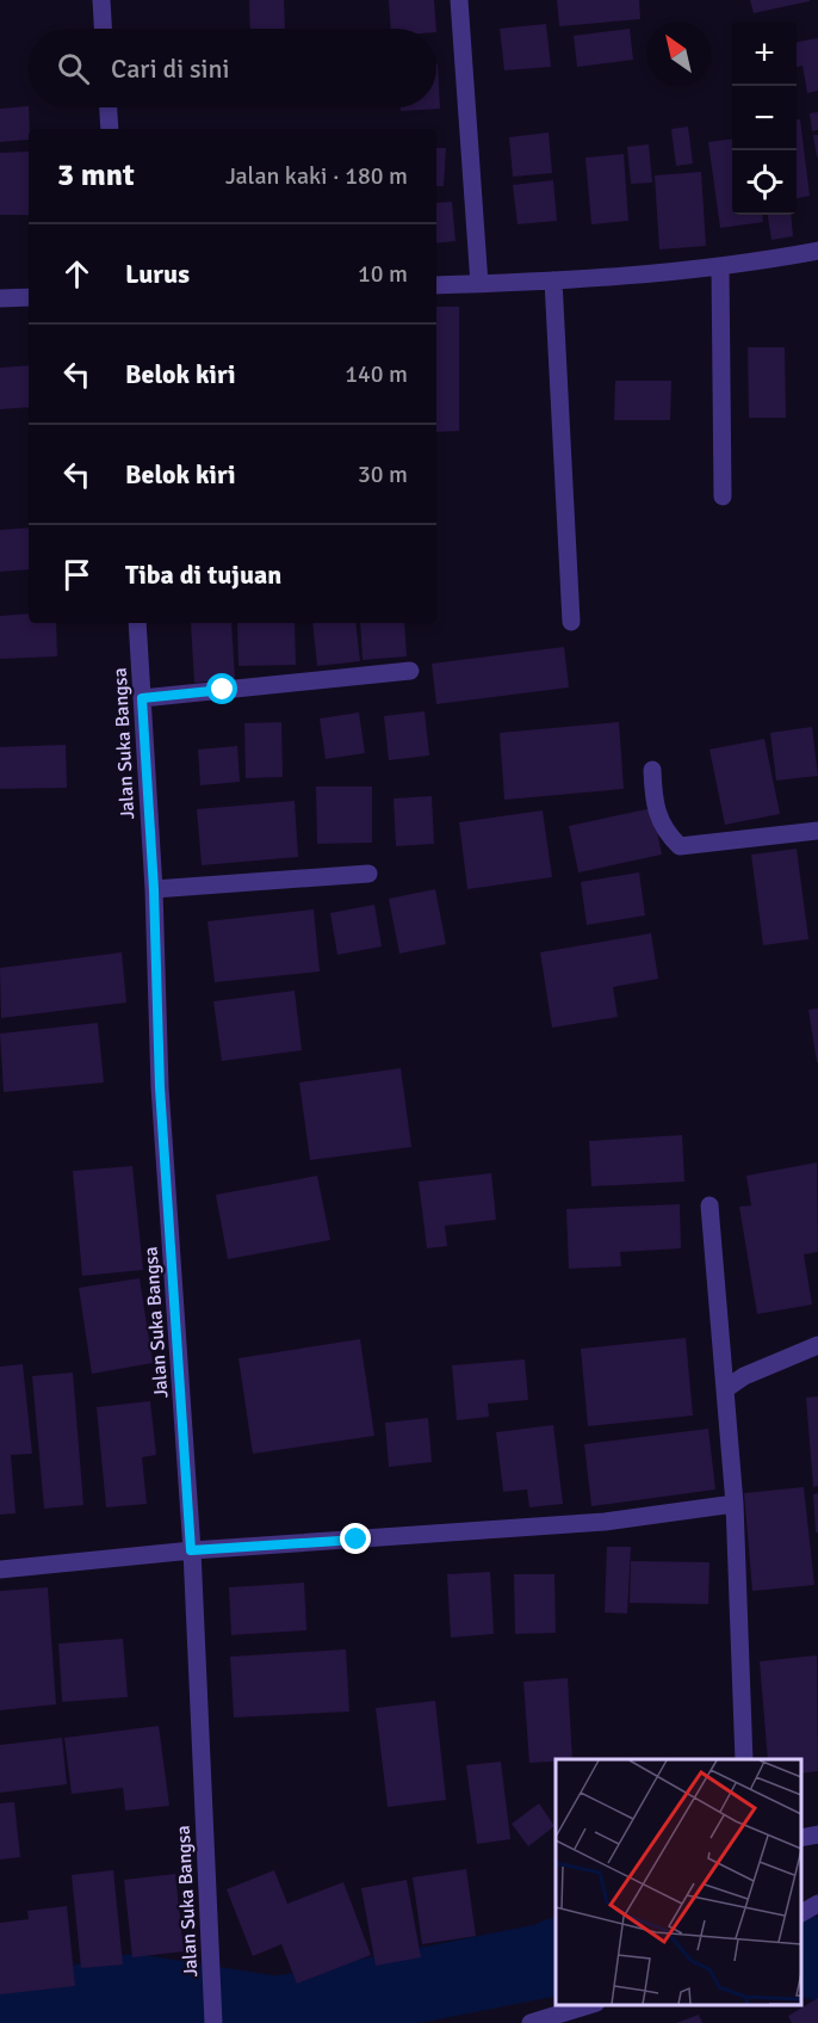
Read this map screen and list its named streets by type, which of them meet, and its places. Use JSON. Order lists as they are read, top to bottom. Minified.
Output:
{"streets":{"street":["Jalan Suka Bangsa"]},"north":"top left","page":{"map_buttons":["+","−"],"search":"Cari di sini","heading":["3 mnt","Jalan kaki · 180 m"],"list":[["Lurus","10 m"],["Belok kiri","140 m"],["Belok kiri","30 m"],"Tiba di tujuan"]}}
